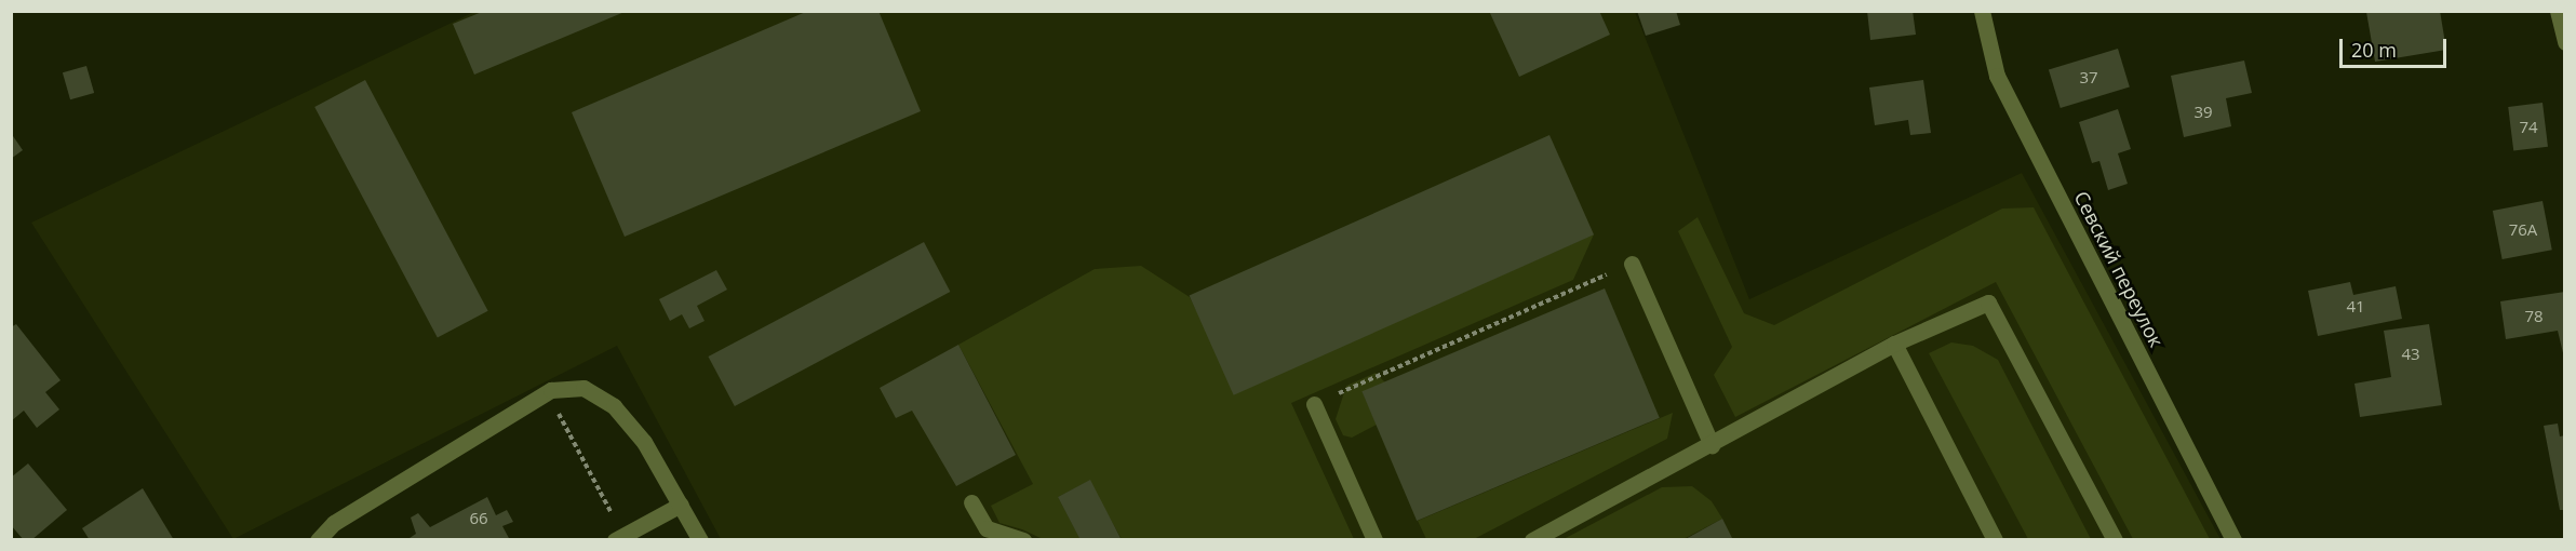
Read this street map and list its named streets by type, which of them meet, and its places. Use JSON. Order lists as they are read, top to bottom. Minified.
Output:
{"streets":{"street":["Севский переулок"]},"house_numbers":["37","39","74","76А","41","78","43","66"],"scale_bar":"20 m"}
